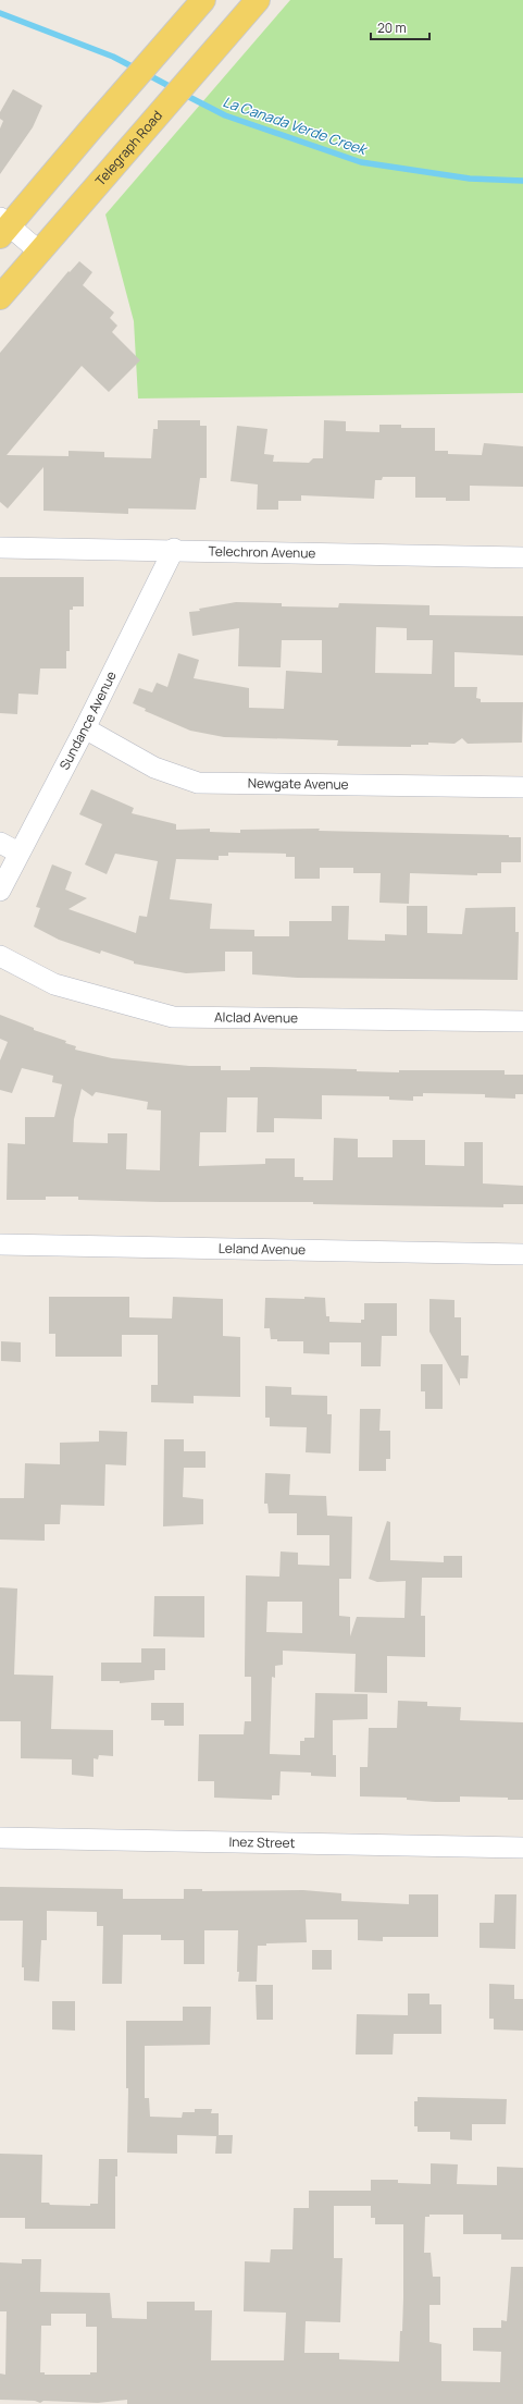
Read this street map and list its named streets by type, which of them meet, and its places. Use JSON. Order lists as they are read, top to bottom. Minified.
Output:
{"streets":{"main road":["Telegraph Road"],"street":["Telechron Avenue","Sundance Avenue","Newgate Avenue","Alclad Avenue","Leland Avenue","Inez Street"]},"crossings":[["Telechron Avenue","Sundance Avenue"],["Sundance Avenue","Newgate Avenue"]],"water":["La Canada Verde Creek"],"scale_bar":"20 m"}
